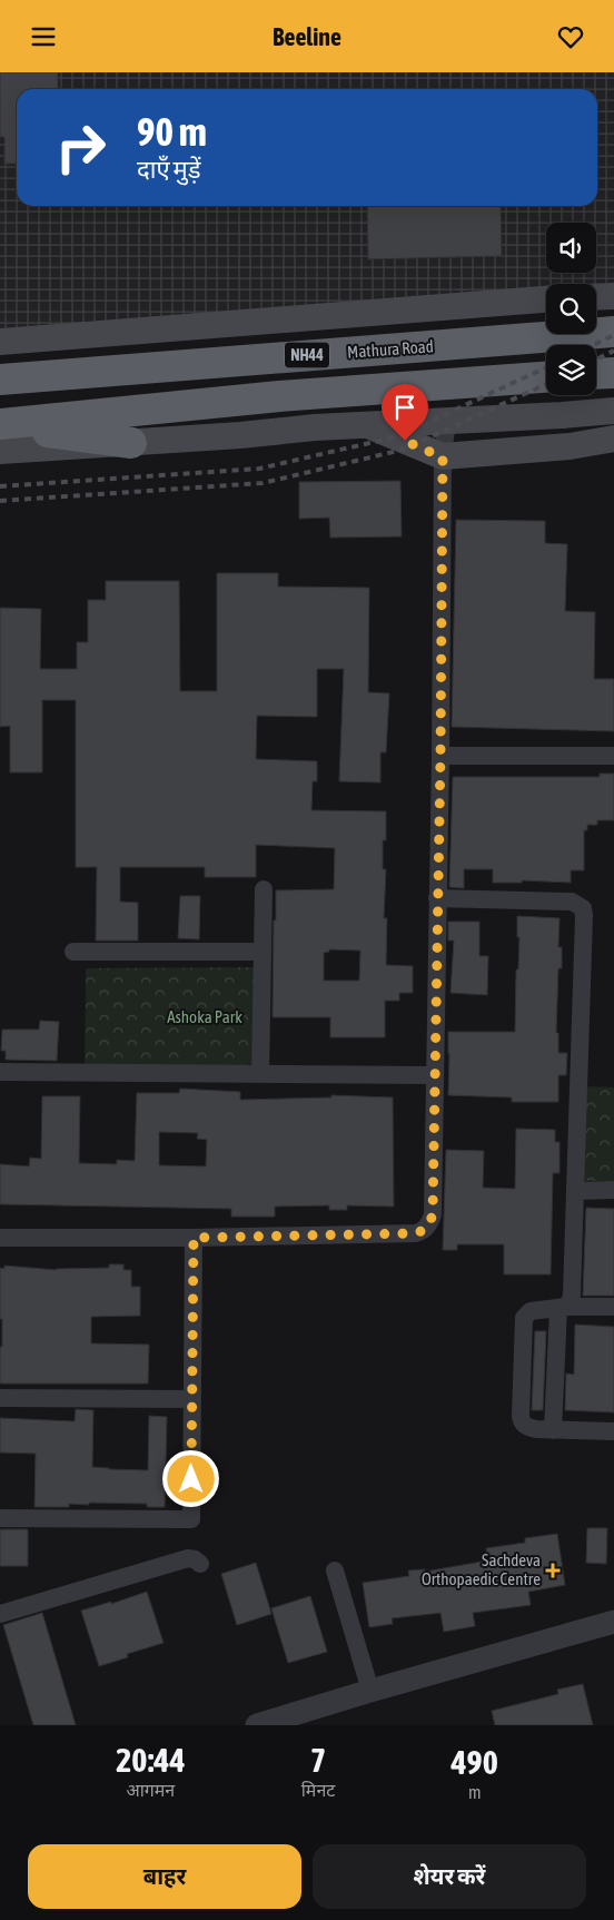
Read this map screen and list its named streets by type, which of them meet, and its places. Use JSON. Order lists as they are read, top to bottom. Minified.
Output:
{"streets":{"highway":["Mathura Road","NH44"]},"parks":["Ashoka Park"],"places":{"health":["Sachdeva Orthopaedic Centre"]},"page":{"header":"Beeline","turn":["90 m","दाएँ मुड़ें"],"eta":["20:44","आगमन","7","मिनट","490","m"],"buttons":["बाहर","शेयर करें"]}}
